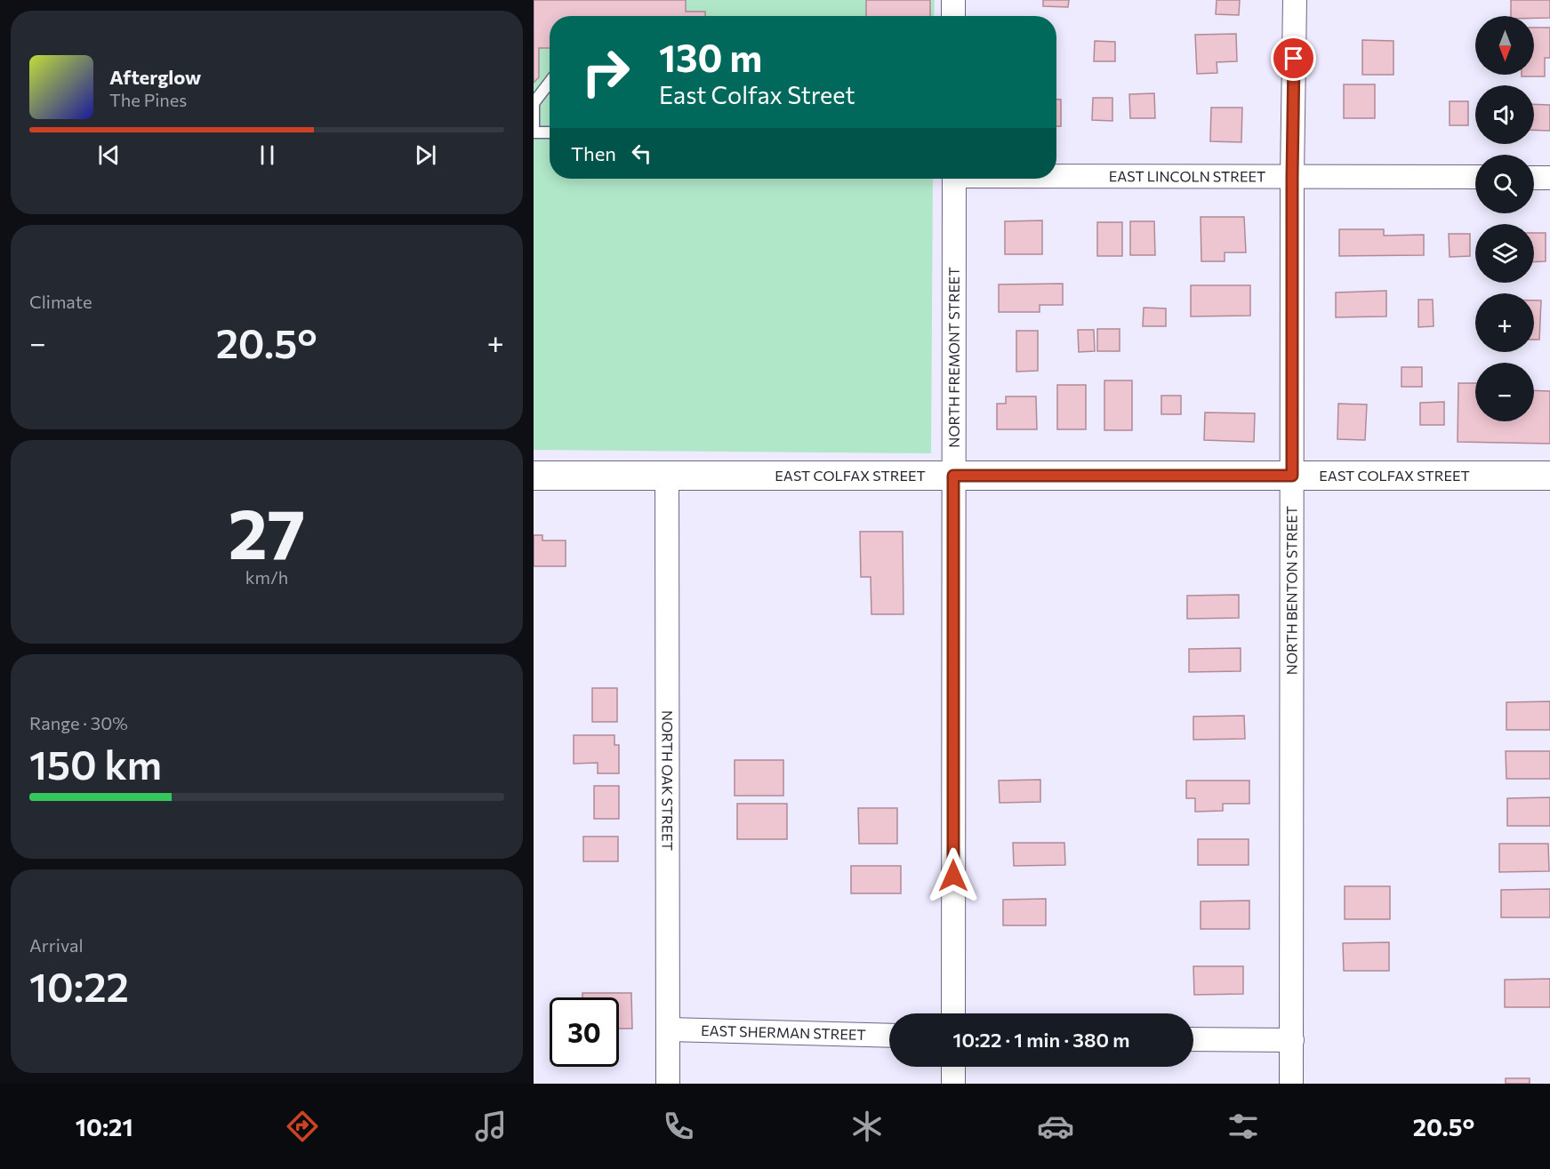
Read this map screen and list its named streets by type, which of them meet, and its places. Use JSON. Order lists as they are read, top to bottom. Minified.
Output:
{"streets":{"street":["EAST LINCOLN STREET","NORTH FREMONT STREET","EAST COLFAX STREET","NORTH BENTON STREET","NORTH OAK STREET","EAST SHERMAN STREET"]},"crossings":[["EAST LINCOLN STREET","NORTH BENTON STREET"],["NORTH FREMONT STREET","EAST COLFAX STREET"],["EAST COLFAX STREET","NORTH BENTON STREET"],["EAST COLFAX STREET","NORTH OAK STREET"],["NORTH OAK STREET","EAST SHERMAN STREET"]],"north":"bottom","page":{"map_buttons":["+","−"],"turn":["130 m","East Colfax Street"],"song":["Afterglow","The Pines"],"then":"Then","tile":["Climate",["27","km/h"],["Range · 30%","150 km"],["Arrival","10:22"]],"heat":["−","20.5°","+"],"limit":"30","trip":"10:22 · 1 min · 380 m","tabs":["10:21","20.5°"]}}
